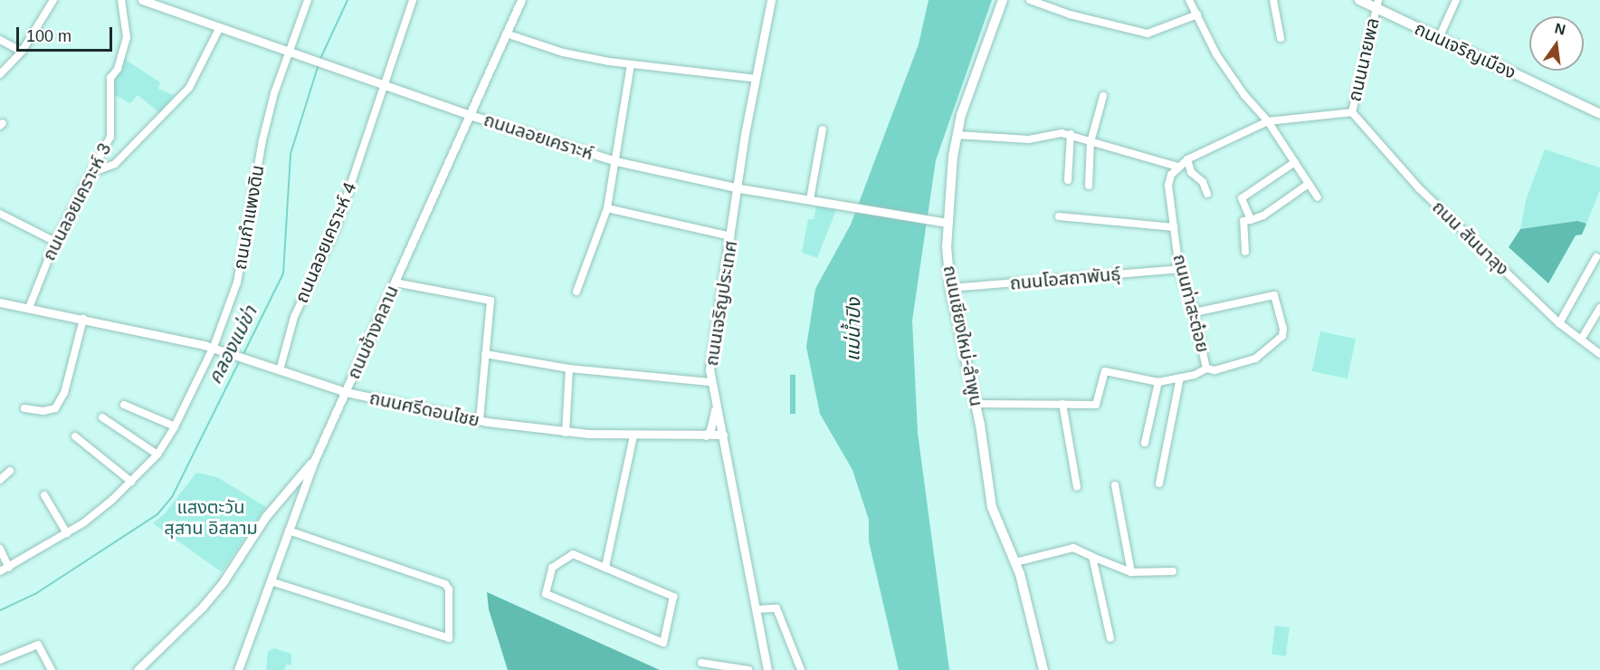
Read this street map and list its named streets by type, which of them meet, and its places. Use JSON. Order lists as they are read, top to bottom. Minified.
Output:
{"streets":{"main road":["ถนนเจริญเมือง","ถนนเชียงใหม่-ลำพูน"],"street":["ถนนนายพล","ถนนลอยเคราะห์","ถนนลอยเคราะห์ 3","ถนนกำแพงดิน","ถนน สันนาลุง","ถนนลอยเคราะห์ 4","ถนนโอสถาพันธุ์","ถนนเจริญประเทศ","ถนนท่าสะต๋อย","ถนนช้างคลาน","ถนนศรีดอนไชย"]},"crossings":[["ถนนเจริญเมือง","ถนนนายพล"],["ถนนนายพล","ถนน สันนาลุง"],["ถนนลอยเคราะห์","ถนนกำแพงดิน"],["ถนนลอยเคราะห์","ถนนลอยเคราะห์ 4"],["ถนนลอยเคราะห์","ถนนเจริญประเทศ"],["ถนนลอยเคราะห์","ถนนช้างคลาน"],["ถนนลอยเคราะห์","ถนนเชียงใหม่-ลำพูน"],["ถนนลอยเคราะห์ 3","ถนนศรีดอนไชย"],["ถนนกำแพงดิน","ถนนศรีดอนไชย"],["ถนนลอยเคราะห์ 4","ถนนศรีดอนไชย"],["ถนนโอสถาพันธุ์","ถนนท่าสะต๋อย"],["ถนนโอสถาพันธุ์","ถนนเชียงใหม่-ลำพูน"],["ถนนเจริญประเทศ","ถนนศรีดอนไชย"],["ถนนท่าสะต๋อย","ถนนเชียงใหม่-ลำพูน"],["ถนนช้างคลาน","ถนนศรีดอนไชย"]],"water":["แม่น้ำปิง","คลองแม่ข่า"],"parks":["แสงตะวัน สุสาน อิสลาม"],"scale_bar":"100 m","north":"top"}
